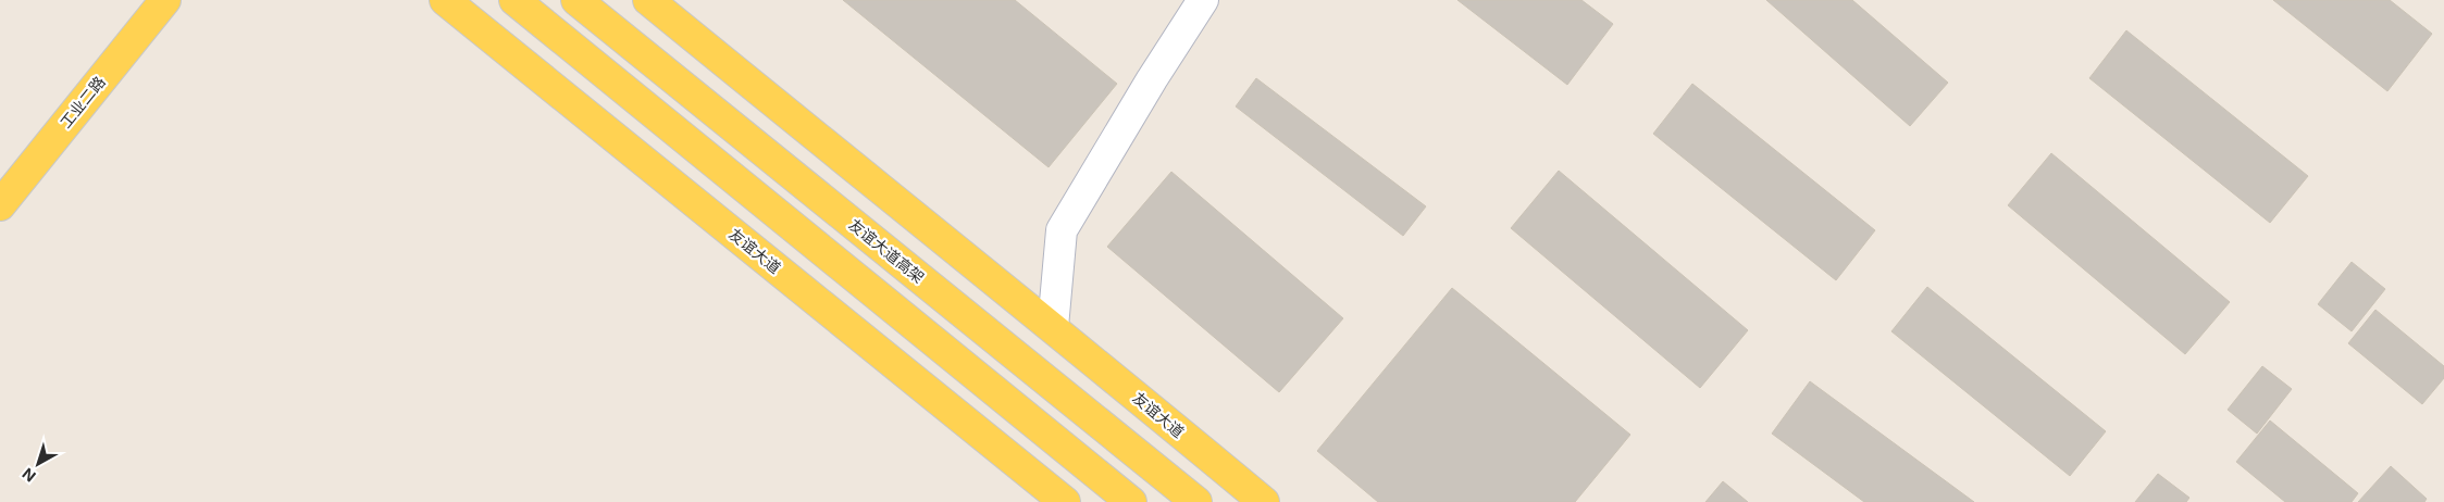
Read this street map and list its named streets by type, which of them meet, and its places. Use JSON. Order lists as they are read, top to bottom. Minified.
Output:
{"streets":{"main road":["工业二路","友谊大道","友谊大道高架"]},"north":"bottom left"}
